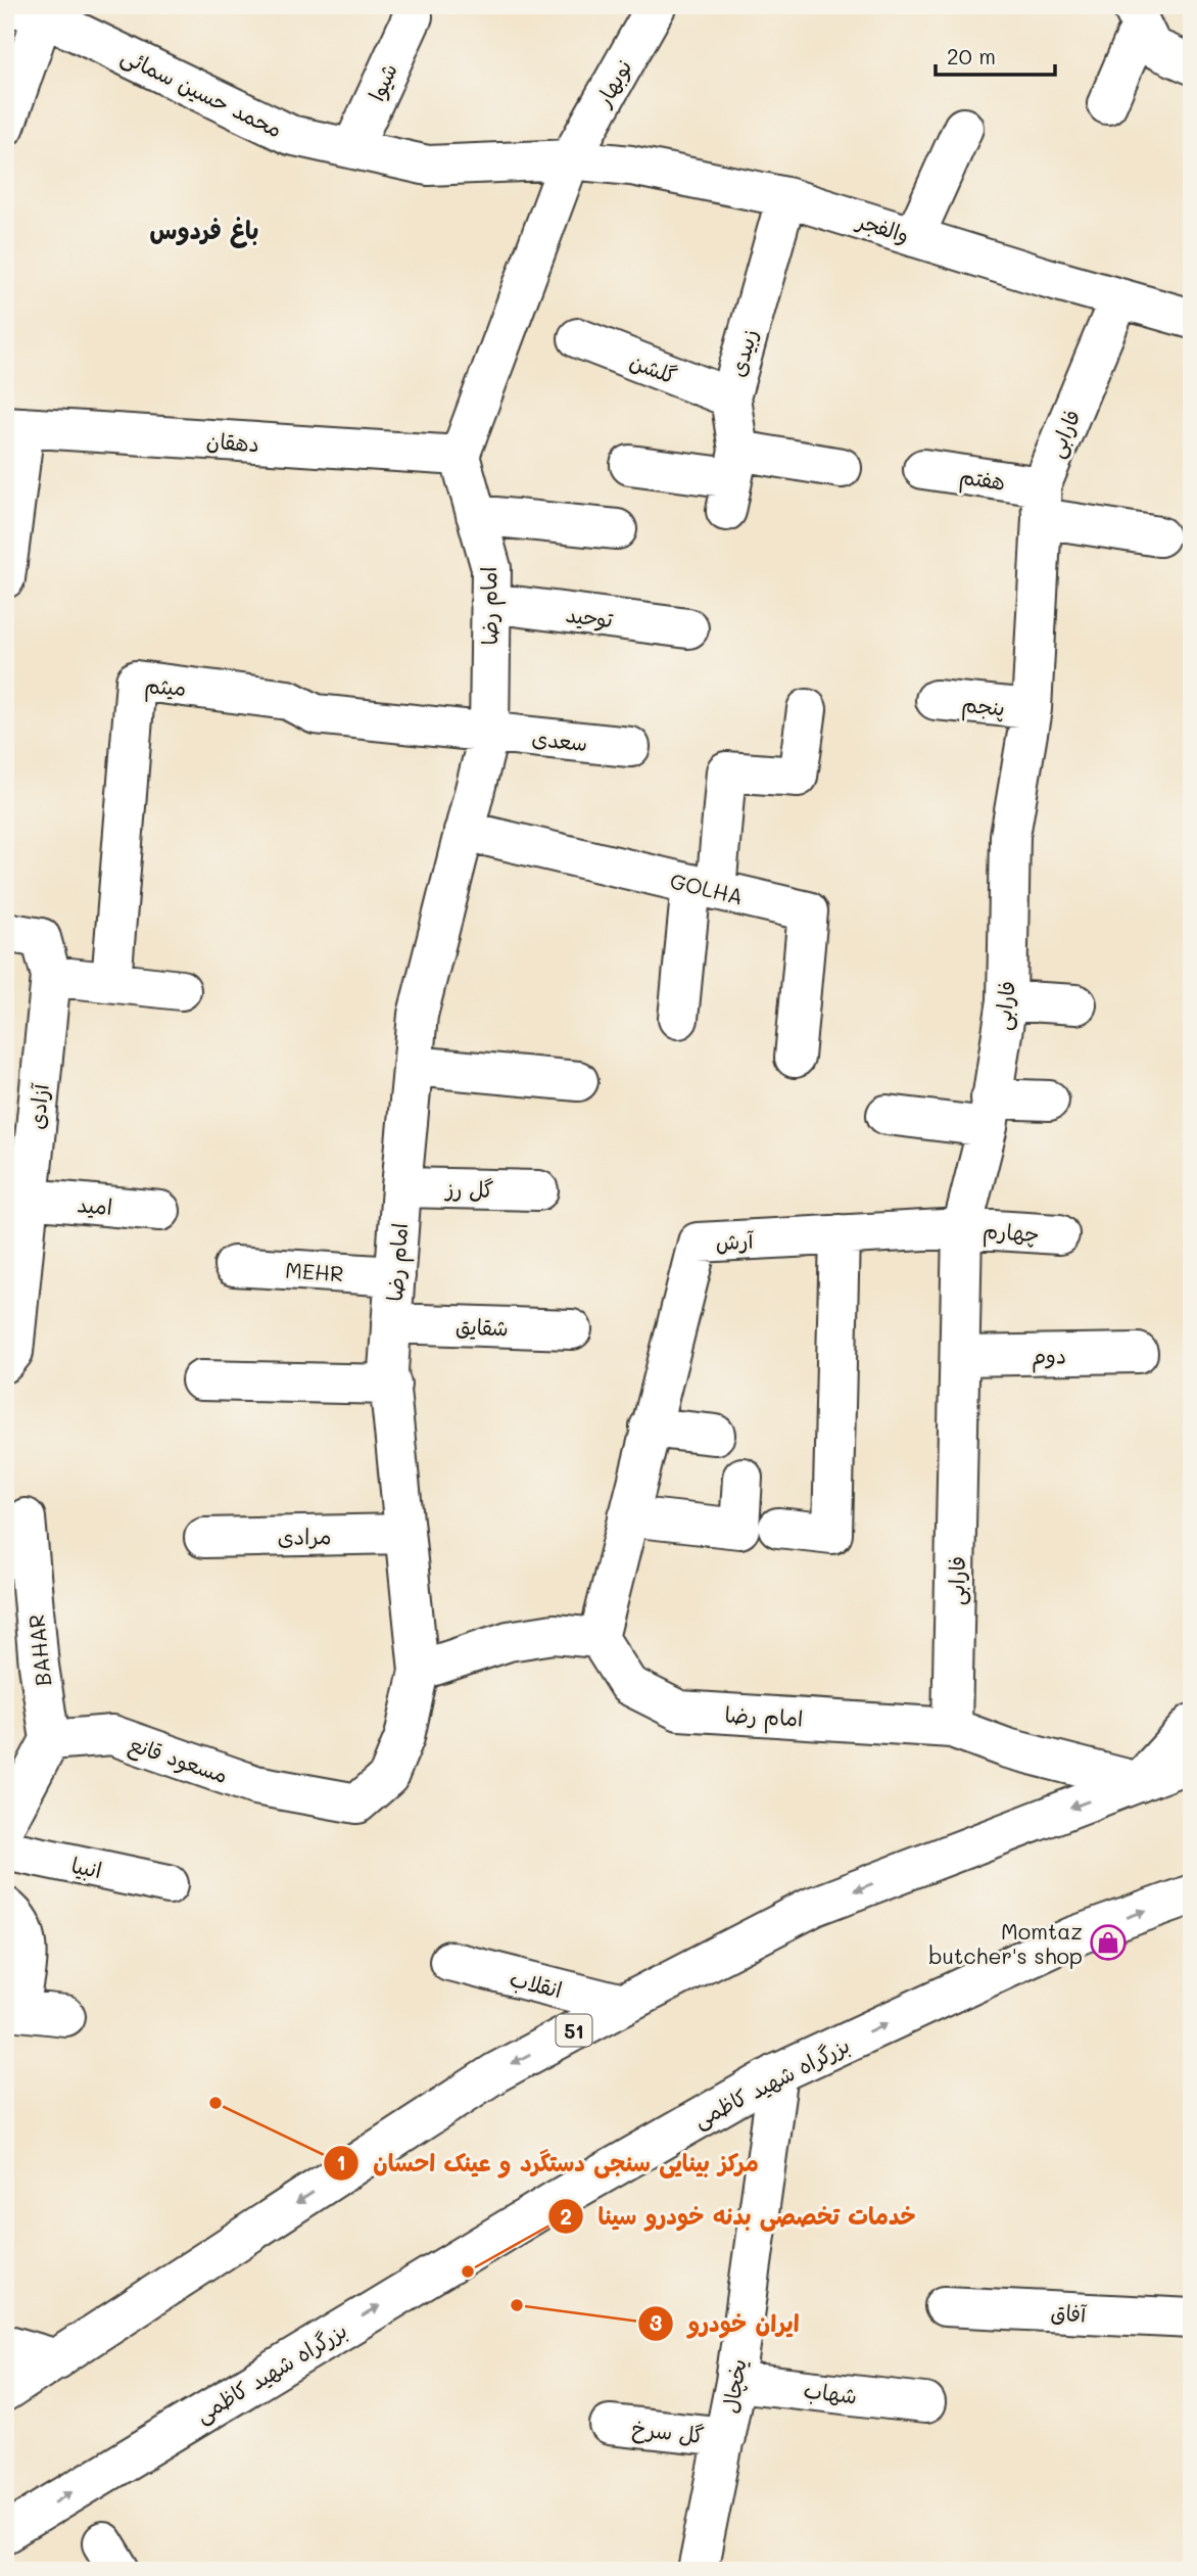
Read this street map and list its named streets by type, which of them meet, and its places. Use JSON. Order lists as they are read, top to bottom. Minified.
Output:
{"streets":{"main road":["شیوا","نوبهار","محمد حسین سمائی","والفجر","زبیدی","گلشن","فارابی","دهقان","هفتم","امام رضا","توحید","میثم","پنجم","سعدی","GOLHA","آزادی","گل رز","امید","چهارم","آرش","MEHR","شقایق","دوم","مرادی","BAHAR","مسعود قانع","انبیا","انقلاب","51","بزرگراه شهید کاظمی","آفاق","یخچال","شهاب","گل سرخ"]},"crossings":[["شیوا","محمد حسین سمائی"],["نوبهار","محمد حسین سمائی"],["نوبهار","والفجر"],["محمد حسین سمائی","والفجر"],["والفجر","زبیدی"],["والفجر","فارابی"],["زبیدی","گلشن"],["فارابی","هفتم"],["فارابی","امام رضا"],["فارابی","پنجم"],["فارابی","چهارم"],["فارابی","آرش"],["فارابی","دوم"],["دهقان","امام رضا"],["امام رضا","توحید"],["امام رضا","میثم"],["امام رضا","سعدی"],["امام رضا","GOLHA"],["امام رضا","گل رز"],["امام رضا","آرش"],["امام رضا","MEHR"],["امام رضا","شقایق"],["امام رضا","مرادی"],["امام رضا","مسعود قانع"],["امام رضا","51"],["میثم","سعدی"],["آزادی","امید"],["چهارم","آرش"],["BAHAR","مسعود قانع"],["انقلاب","51"],["بزرگراه شهید کاظمی","یخچال"],["یخچال","شهاب"],["یخچال","گل سرخ"]],"districts":["باغ فردوس"],"places":{"shop":["Momtaz butcher's shop"],"other":["مرکز بینایی سنجی دستگرد و عینک احسان","خدمات تخصصی بدنه خودرو سینا","ايران خودرو"]},"scale_bar":"20 m"}
